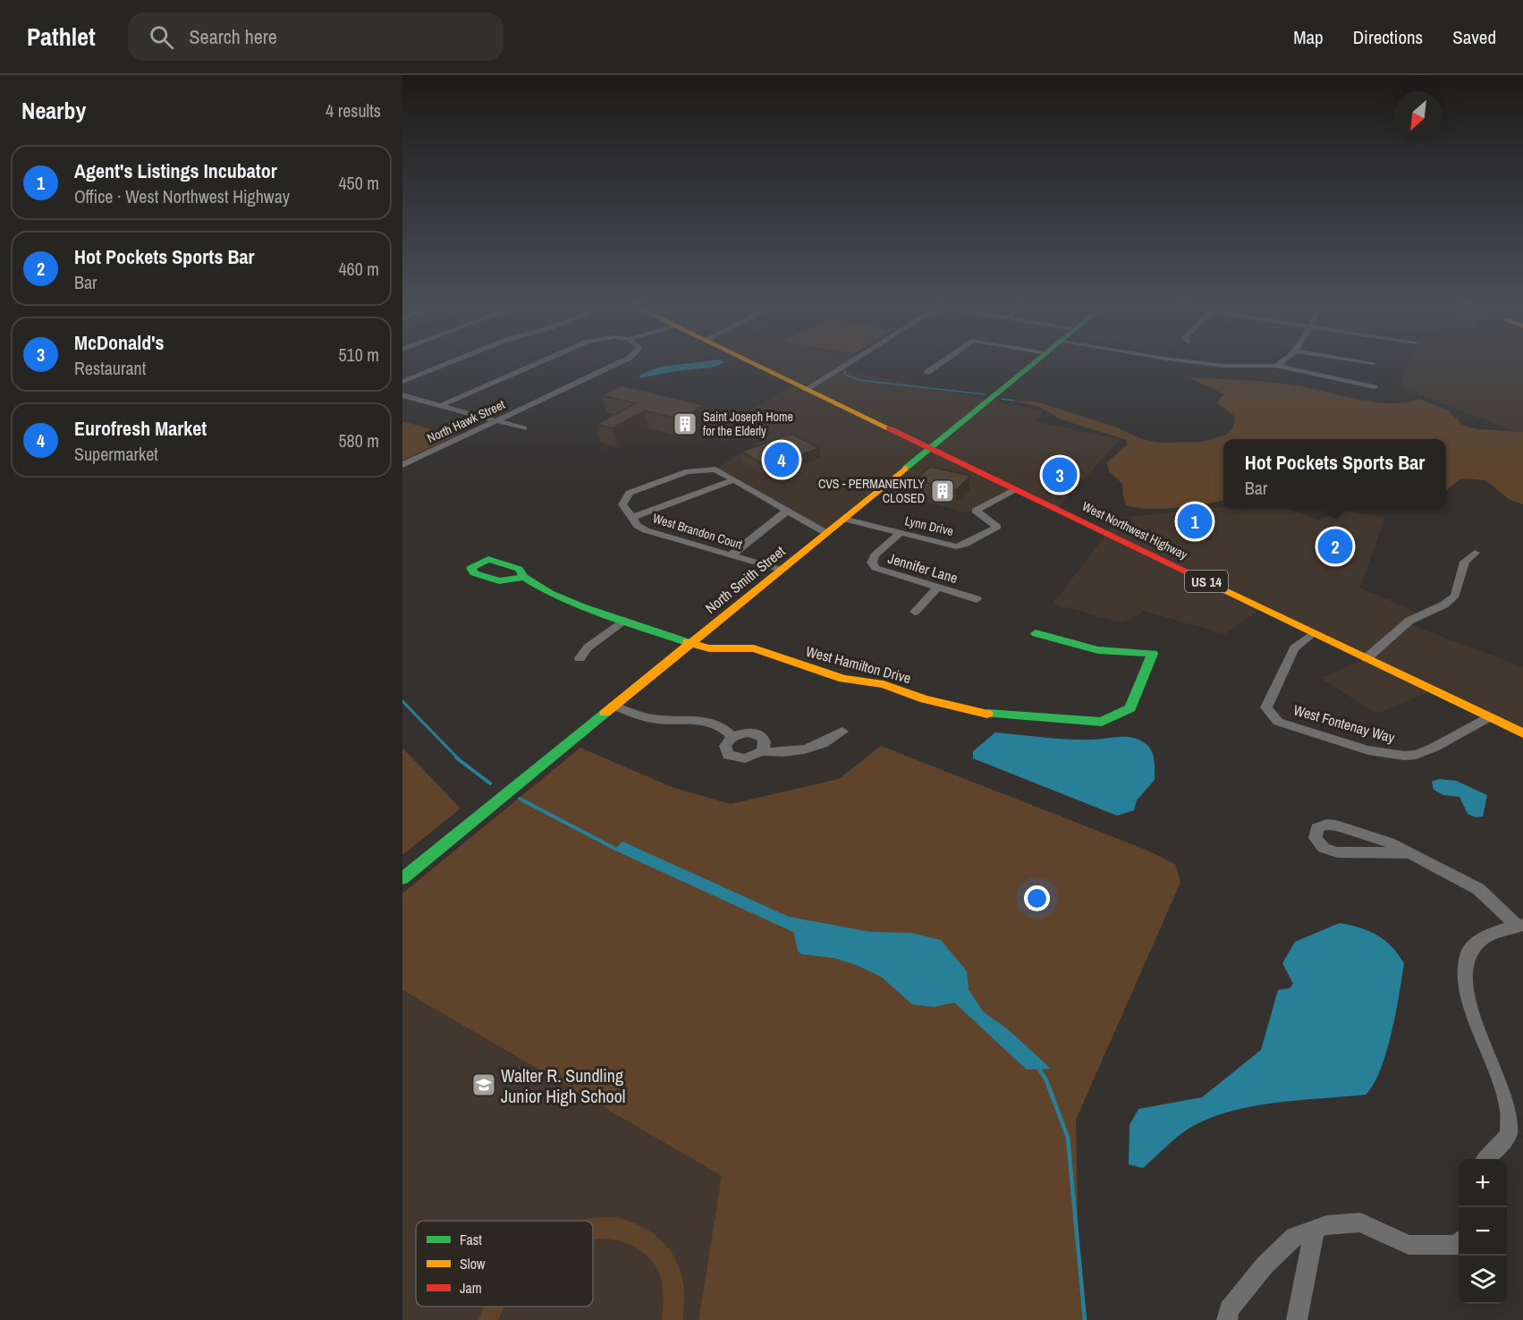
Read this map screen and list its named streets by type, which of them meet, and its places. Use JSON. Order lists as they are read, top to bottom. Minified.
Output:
{"streets":{"street":["North Hawk Street","Lynn Drive","West Northwest Highway","West Brandon Court","Jennifer Lane","North Smith Street","US 14","West Hamilton Drive","West Fontenay Way"]},"crossings":[["Lynn Drive","West Northwest Highway"],["Lynn Drive","Jennifer Lane"],["Lynn Drive","North Smith Street"],["West Northwest Highway","North Smith Street"],["West Northwest Highway","West Fontenay Way"],["West Brandon Court","North Smith Street"],["North Smith Street","West Hamilton Drive"]],"places":{"building":["Saint Joseph Home for the Elderly","CVS - PERMANENTLY CLOSED"],"school or university":["Walter R. Sundling Junior High School"]},"legend":["Fast","Slow","Jam"],"north":"bottom left","page":{"header":"Pathlet","search":"Search here","nav":["Map","Directions","Saved"],"heading":["Nearby","4 results"],"list":[{"mark":"1","name":"Agent's Listings Incubator","note":"Office · West Northwest Highway","value":"450 m"},{"mark":"2","name":"Hot Pockets Sports Bar","note":"Bar","value":"460 m"},{"mark":"3","name":"McDonald's","note":"Restaurant","value":"510 m"},{"mark":"4","name":"Eurofresh Market","note":"Supermarket","value":"580 m"}],"popup":["Hot Pockets Sports Bar","Bar"],"pins":["4","3","1","2"],"map_buttons":["+","−"]}}
